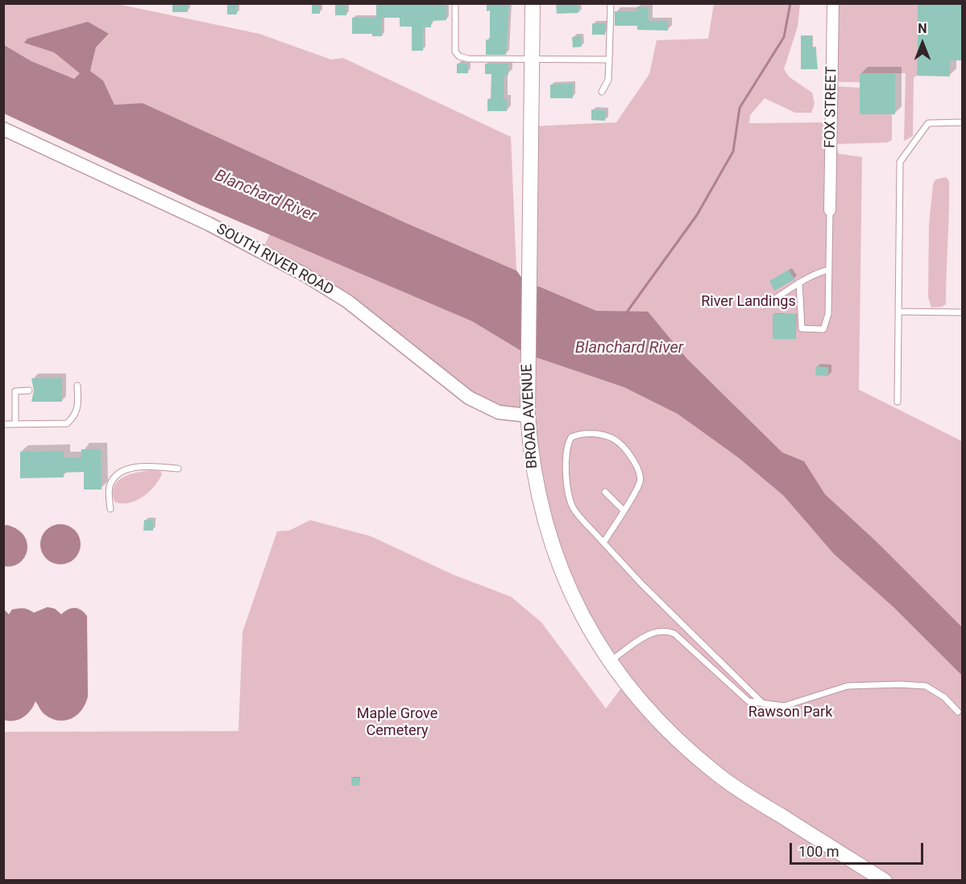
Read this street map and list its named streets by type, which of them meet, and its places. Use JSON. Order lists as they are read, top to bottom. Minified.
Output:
{"streets":{"main road":["BROAD AVENUE"],"street":["FOX STREET","SOUTH RIVER ROAD"]},"crossings":[["SOUTH RIVER ROAD","BROAD AVENUE"]],"water":["Blanchard River"],"parks":["River Landings","Rawson Park","Maple Grove Cemetery"],"scale_bar":"100 m","north":"top"}
